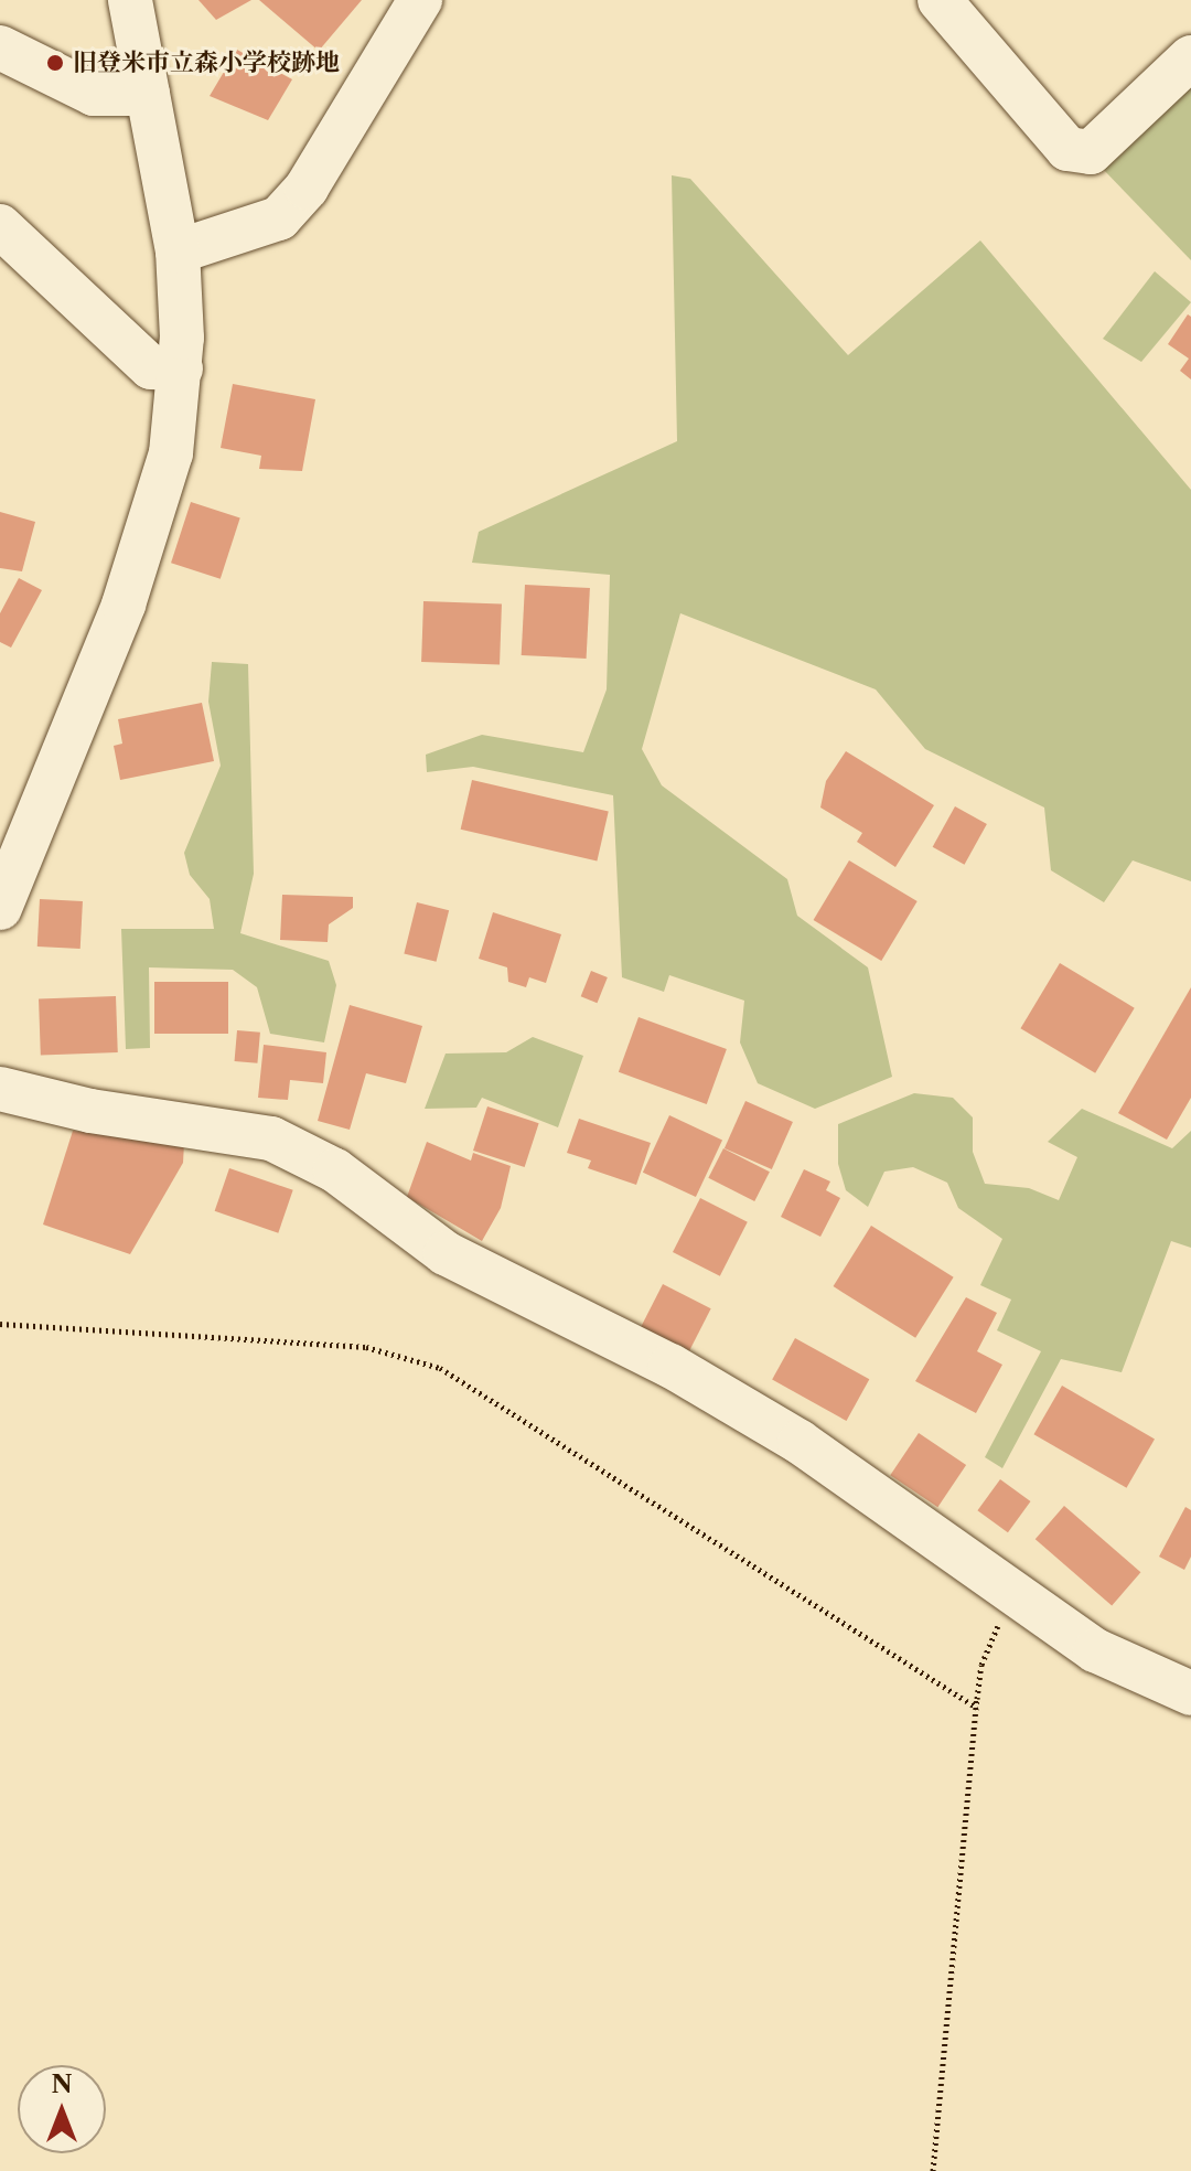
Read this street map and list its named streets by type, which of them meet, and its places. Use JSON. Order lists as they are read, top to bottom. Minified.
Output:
{"places":["旧登米市立森小学校跡地"],"north":"top"}
